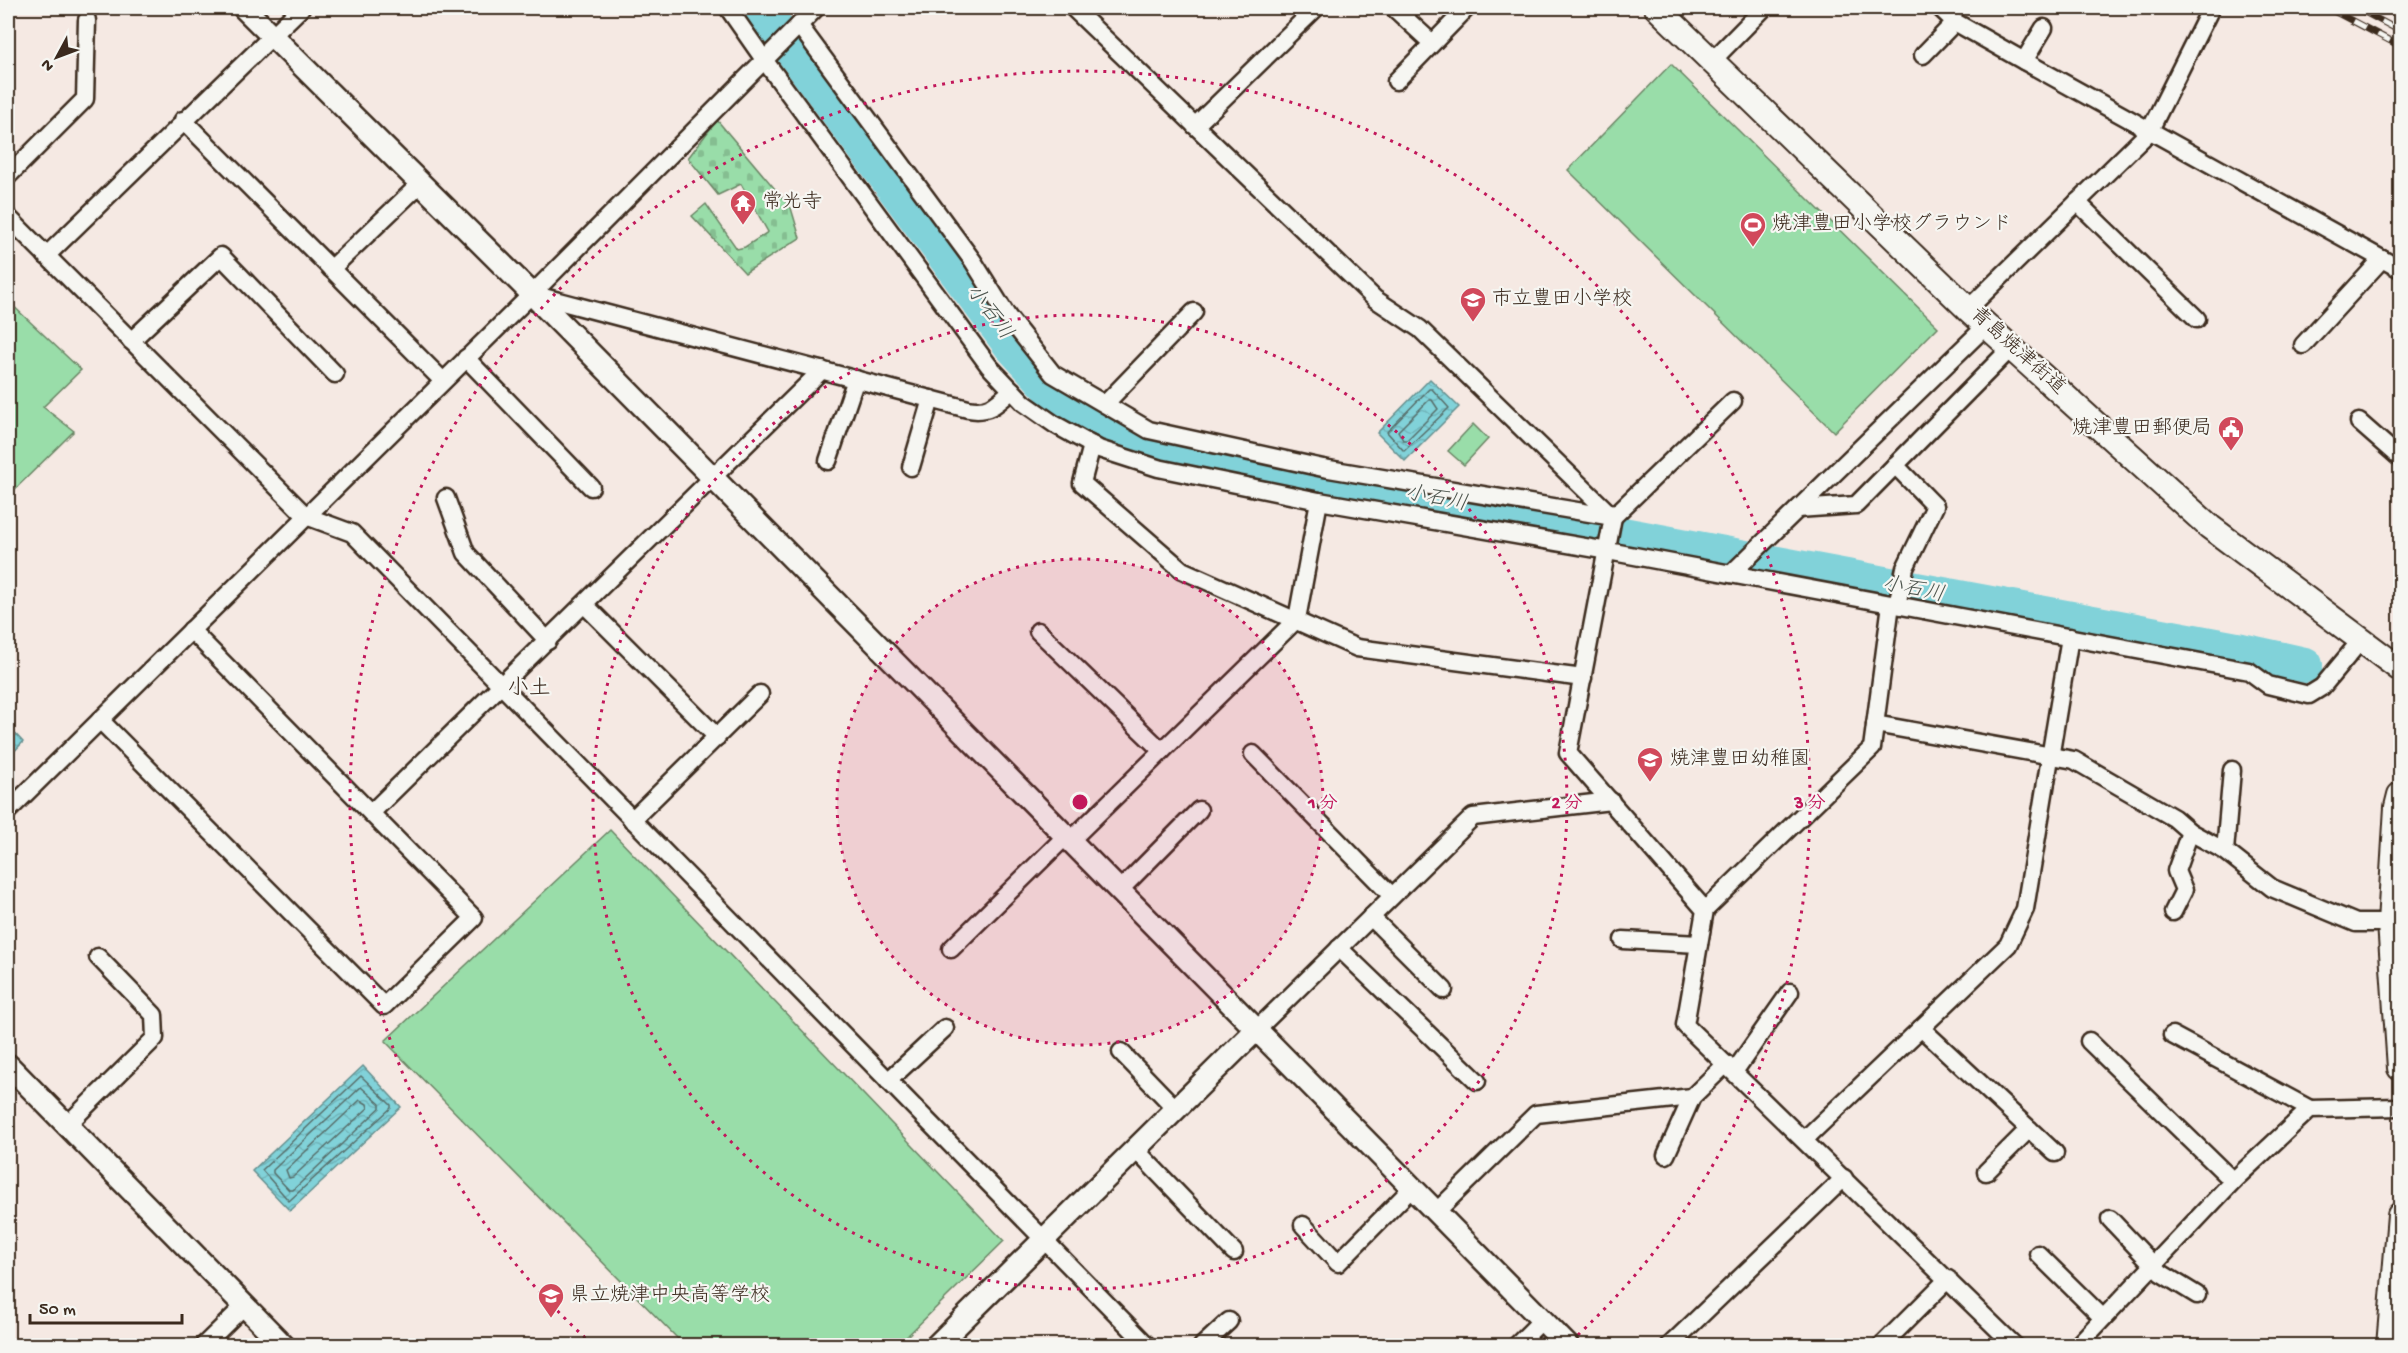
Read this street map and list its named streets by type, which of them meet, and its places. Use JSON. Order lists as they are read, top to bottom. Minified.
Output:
{"streets":{"main road":["青島焼津街道"]},"districts":["小土"],"water":["小石川"],"places":{"temple":["常光寺"],"sports":["焼津豊田小学校グラウンド"],"school or university":["市立豊田小学校","焼津豊田幼稚園","県立焼津中央高等学校"],"public building":["焼津豊田郵便局"]},"scale_bar":"50 m","north":"bottom left","rings":["1 分","2 分","3 分"]}
